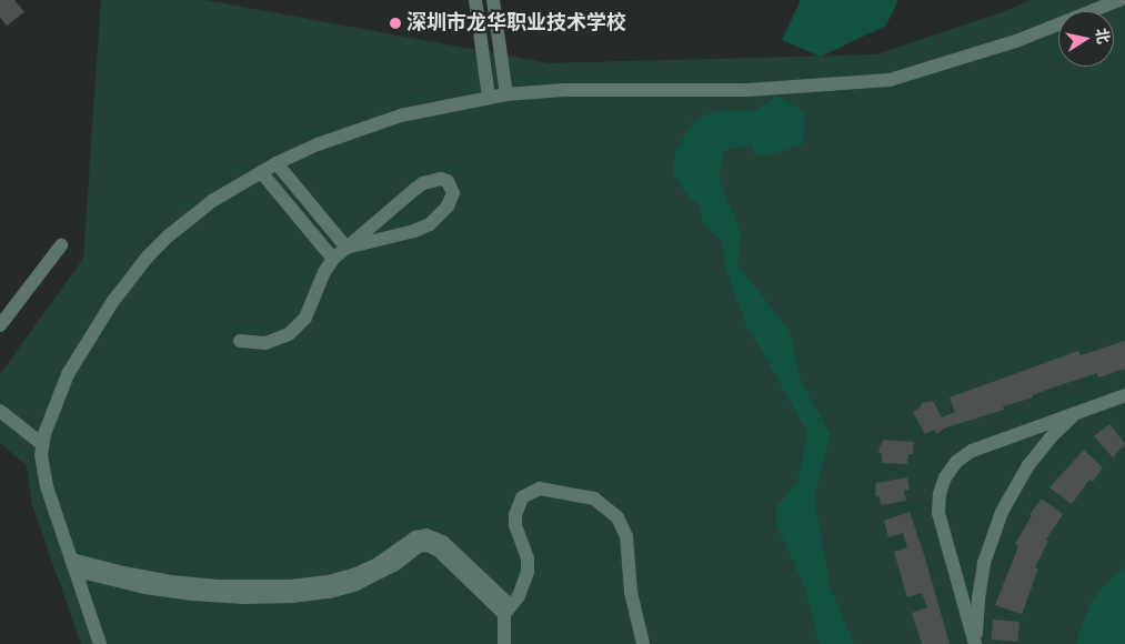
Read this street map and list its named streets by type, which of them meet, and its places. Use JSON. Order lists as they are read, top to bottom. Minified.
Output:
{"places":["深圳市龙华职业技术学校"],"north":"right"}
